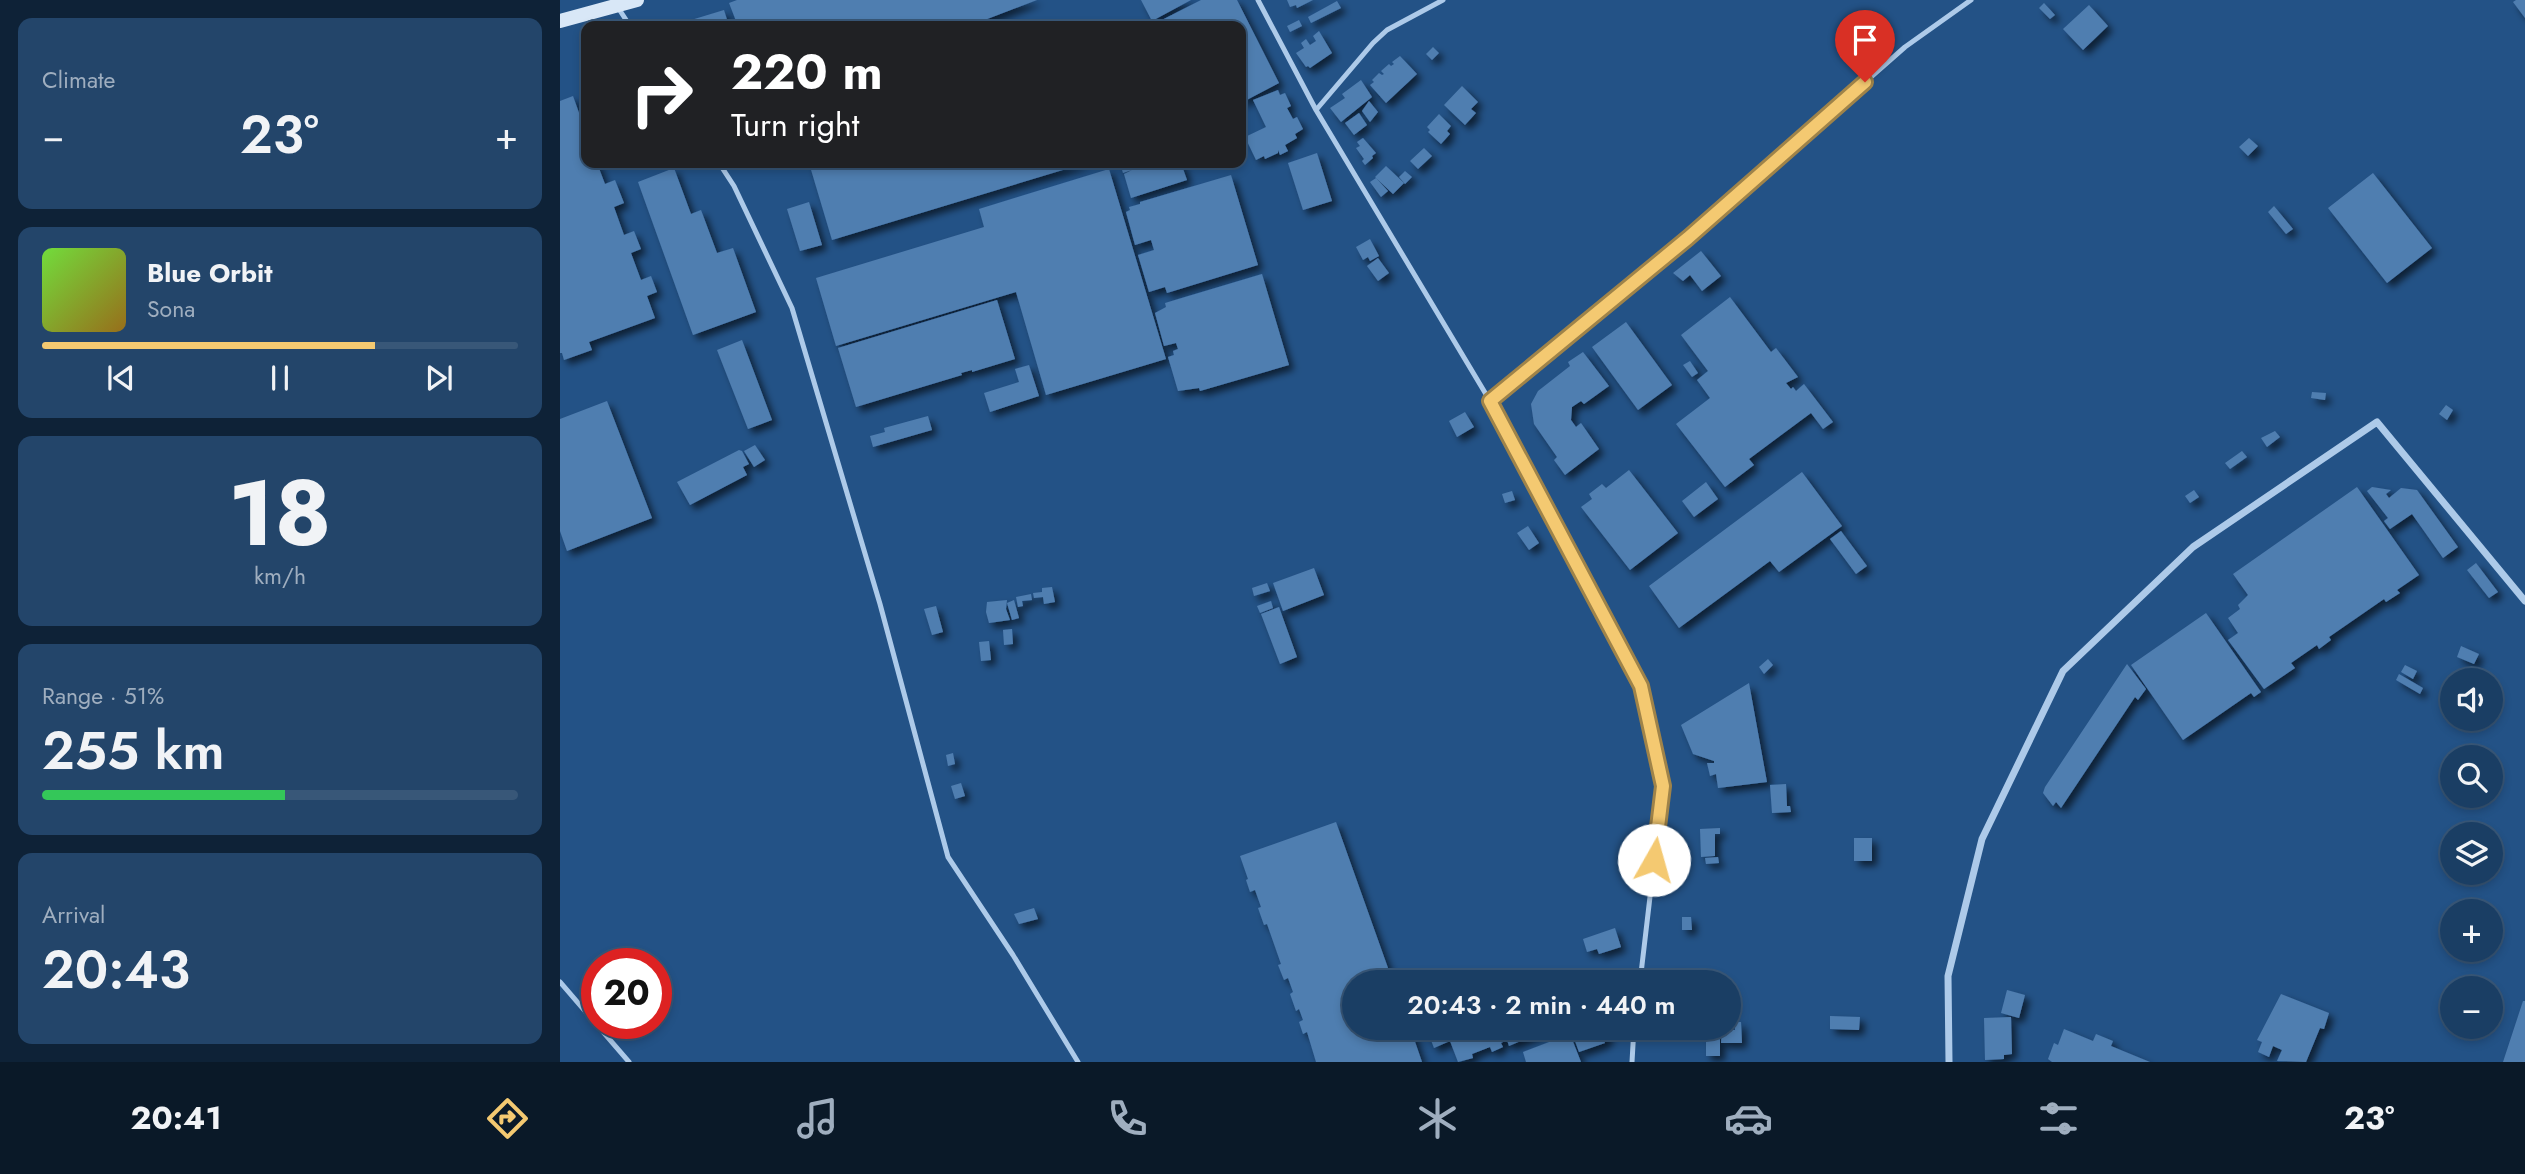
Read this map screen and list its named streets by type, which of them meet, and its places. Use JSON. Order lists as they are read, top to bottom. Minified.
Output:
{"page":{"tile":["Climate",["18","km/h"],["Range · 51%","255 km"],["Arrival","20:43"]],"turn":["220 m","Turn right"],"heat":["−","23°","+"],"song":["Blue Orbit","Sona"],"map_buttons":["+","−"],"limit":"20","trip":"20:43 · 2 min · 440 m","tabs":["20:41","23°"]}}
